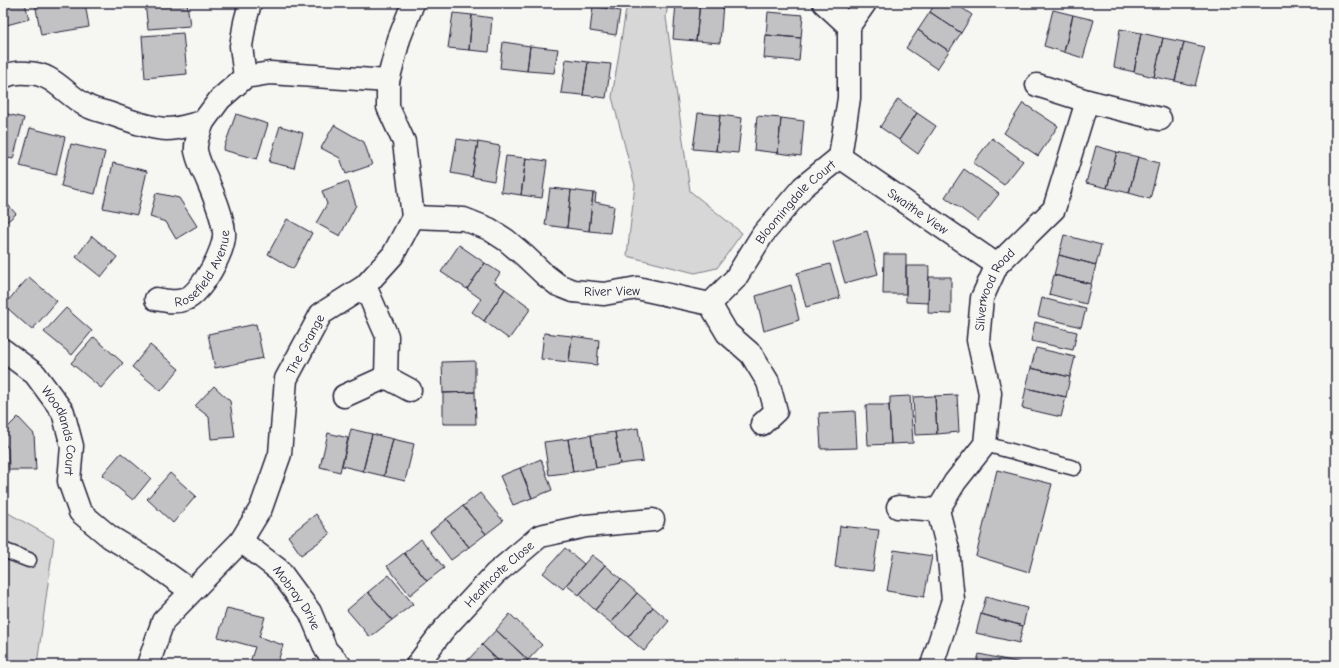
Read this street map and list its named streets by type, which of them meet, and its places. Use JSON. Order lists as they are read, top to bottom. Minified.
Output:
{"streets":{"street":["Bloomingdale Court","Swaithe View","Rosefield Avenue","River View","Silverwood Road","The Grange","Woodlands Court","Heathcote Close","Mobray Drive"]},"crossings":[["Bloomingdale Court","Swaithe View"],["Bloomingdale Court","River View"],["Swaithe View","Silverwood Road"],["River View","The Grange"],["The Grange","Woodlands Court"],["The Grange","Mobray Drive"]]}
